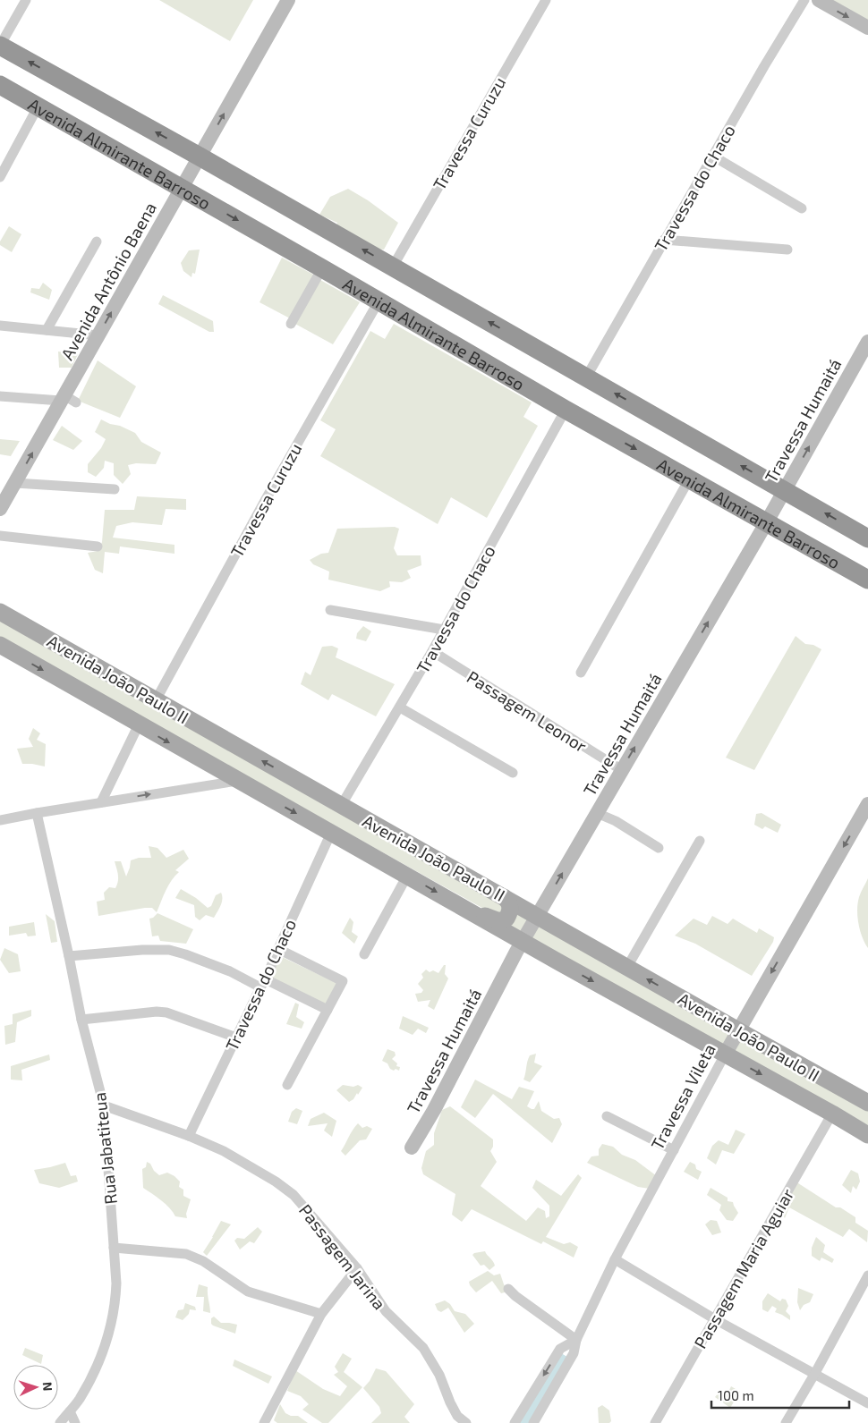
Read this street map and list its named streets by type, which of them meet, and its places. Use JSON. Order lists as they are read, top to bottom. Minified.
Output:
{"streets":{"highway":["Avenida Almirante Barroso"],"main road":["Avenida João Paulo II"],"street":["Travessa Curuzu","Travessa do Chaco","Avenida Antônio Baena","Travessa Humaitá","Passagem Leonor","Travessa Vileta","Rua Jabatiteua","Passagem Jarina","Passagem Maria Aguiar"]},"crossings":[["Travessa Curuzu","Avenida Almirante Barroso"],["Travessa Curuzu","Avenida João Paulo II"],["Avenida Almirante Barroso","Travessa do Chaco"],["Avenida Almirante Barroso","Avenida Antônio Baena"],["Avenida Almirante Barroso","Travessa Humaitá"],["Travessa do Chaco","Avenida João Paulo II"],["Travessa do Chaco","Passagem Leonor"],["Travessa do Chaco","Passagem Jarina"],["Travessa Humaitá","Avenida João Paulo II"],["Travessa Humaitá","Passagem Leonor"],["Avenida João Paulo II","Travessa Vileta"],["Avenida João Paulo II","Passagem Maria Aguiar"],["Rua Jabatiteua","Passagem Jarina"]],"one_way":["Avenida Antônio Baena"],"scale_bar":"100 m","north":"right"}
